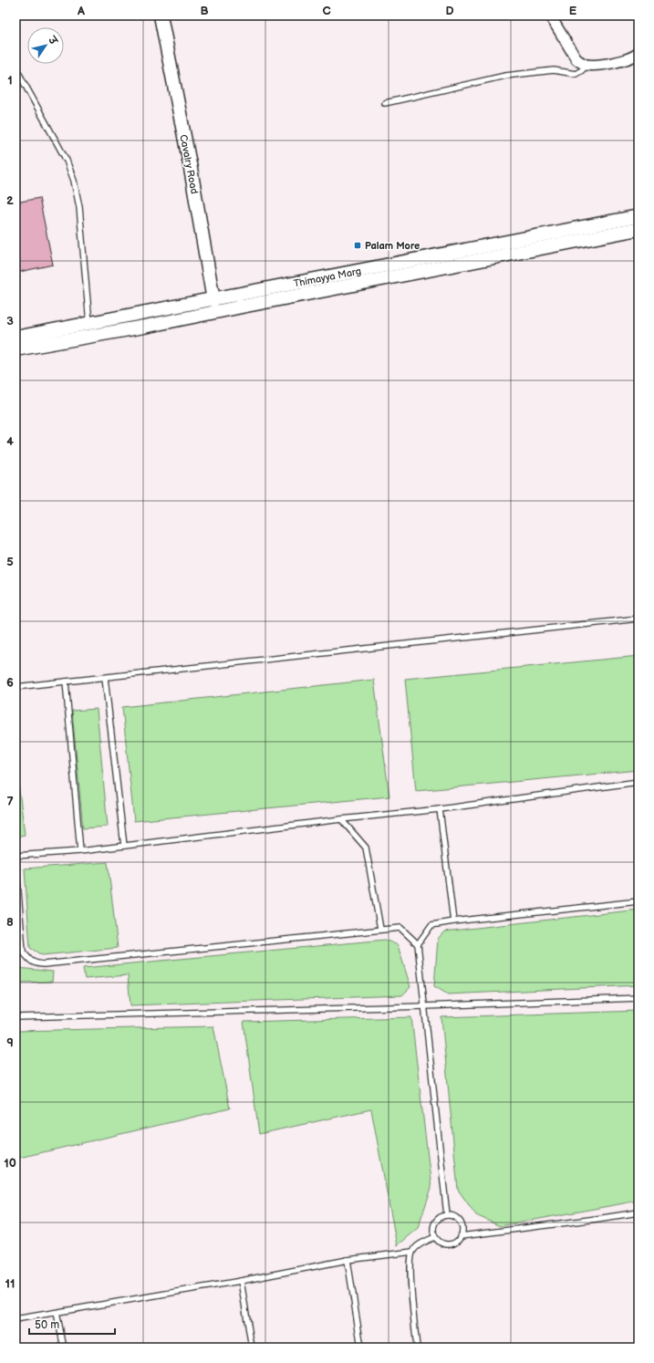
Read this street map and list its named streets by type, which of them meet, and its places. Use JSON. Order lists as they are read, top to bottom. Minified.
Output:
{"streets":{"street":["Cavalry Road","Thimayya Marg"]},"crossings":[["Cavalry Road","Thimayya Marg"]],"places":{"transit":["Palam More"]},"scale_bar":"50 m","north":"top right","grid":{"columns":["A","B","C","D","E"],"rows":["1","2","3","4","5","6","7","8","9","10","11"]}}
